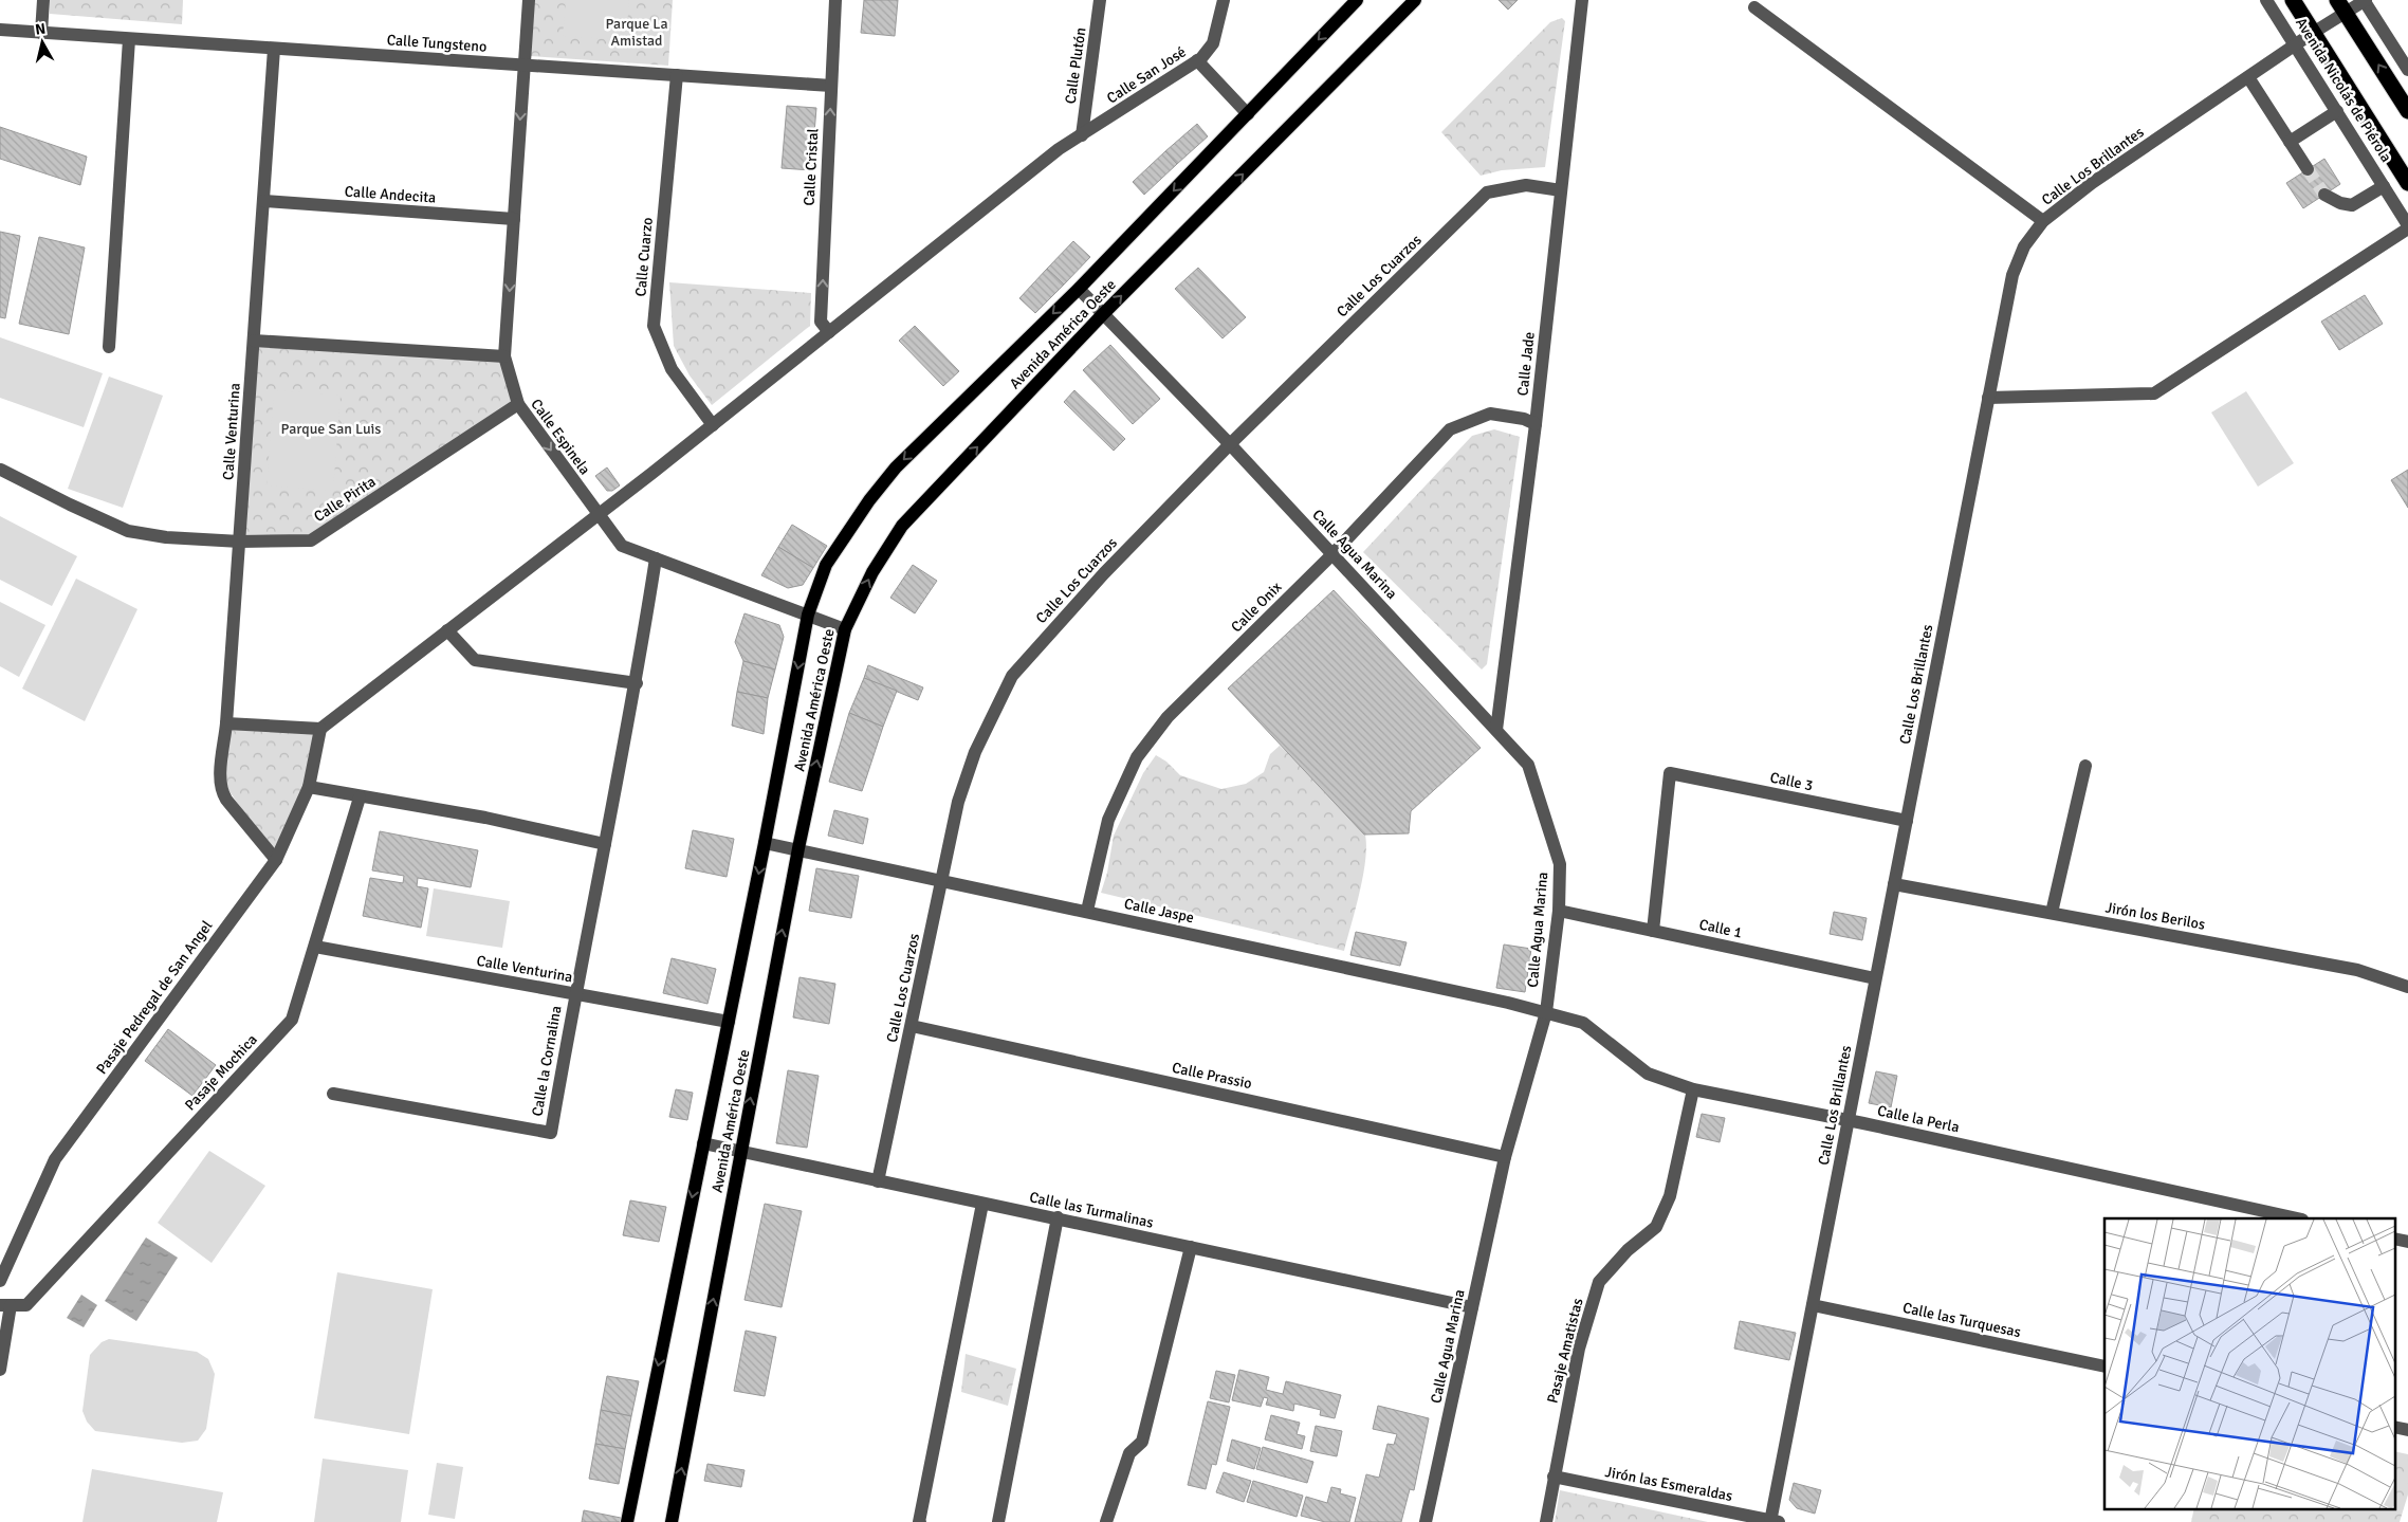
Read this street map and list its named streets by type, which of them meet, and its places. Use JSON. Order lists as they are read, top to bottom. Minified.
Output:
{"streets":{"highway":["Avenida Nicolás de Piérola"],"main road":["Avenida América Oeste"],"street":["Calle Tungsteno","Calle Plutón","Calle San José","Calle Los Brillantes","Calle Cristal","Calle Andecita","Calle Cuarzo","Calle Los Cuarzos","Calle Jade","Calle Venturina","Calle Espinela","Calle Pirita","Calle Agua Marina","Calle Onix","Calle 3","Calle Jaspe","Jirón los Berilos","Calle 1","Pasaje Pedregal de San Angel","Calle la Cornalina","Pasaje Mochica","Calle Prassio","Calle la Perla","Calle las Turmalinas","Calle las Turquesas","Pasaje Amatistas","Jirón las Esmeraldas"]},"crossings":[["Calle Tungsteno","Calle Cristal"],["Calle Tungsteno","Calle Cuarzo"],["Calle Tungsteno","Calle Venturina"],["Calle Tungsteno","Calle Espinela"],["Calle Plutón","Calle San José"],["Calle San José","Calle Cristal"],["Calle San José","Calle Cuarzo"],["Calle San José","Calle Espinela"],["Calle San José","Pasaje Pedregal de San Angel"],["Avenida Nicolás de Piérola","Calle Los Brillantes"],["Calle Los Brillantes","Calle 3"],["Calle Los Brillantes","Jirón los Berilos"],["Calle Los Brillantes","Calle 1"],["Calle Los Brillantes","Calle la Perla"],["Calle Los Brillantes","Calle las Turquesas"],["Calle Los Brillantes","Jirón las Esmeraldas"],["Calle Andecita","Calle Venturina"],["Calle Andecita","Calle Espinela"],["Calle Los Cuarzos","Calle Jade"],["Calle Los Cuarzos","Calle Agua Marina"],["Calle Los Cuarzos","Calle Jaspe"],["Calle Los Cuarzos","Calle Prassio"],["Calle Los Cuarzos","Calle las Turmalinas"],["Avenida América Oeste","Calle Venturina"],["Avenida América Oeste","Calle Espinela"],["Avenida América Oeste","Calle Agua Marina"],["Avenida América Oeste","Calle Jaspe"],["Avenida América Oeste","Calle las Turmalinas"],["Calle Jade","Calle Agua Marina"],["Calle Jade","Calle Onix"],["Calle Venturina","Calle Pirita"],["Calle Venturina","Pasaje Pedregal de San Angel"],["Calle Venturina","Calle la Cornalina"],["Calle Venturina","Pasaje Mochica"],["Calle Espinela","Calle Pirita"],["Calle Espinela","Calle la Cornalina"],["Calle Agua Marina","Calle Onix"],["Calle Agua Marina","Calle Jaspe"],["Calle Agua Marina","Calle 1"],["Calle Agua Marina","Calle Prassio"],["Calle Agua Marina","Calle la Perla"],["Calle Agua Marina","Calle las Turmalinas"],["Calle Onix","Calle Jaspe"],["Calle 3","Calle 1"],["Calle Jaspe","Calle la Perla"],["Calle la Perla","Pasaje Amatistas"],["Pasaje Amatistas","Jirón las Esmeraldas"]],"one_way":["Calle Cristal","Calle Espinela"],"parks":["Parque La Amistad","Parque San Luis"],"north":"top"}
